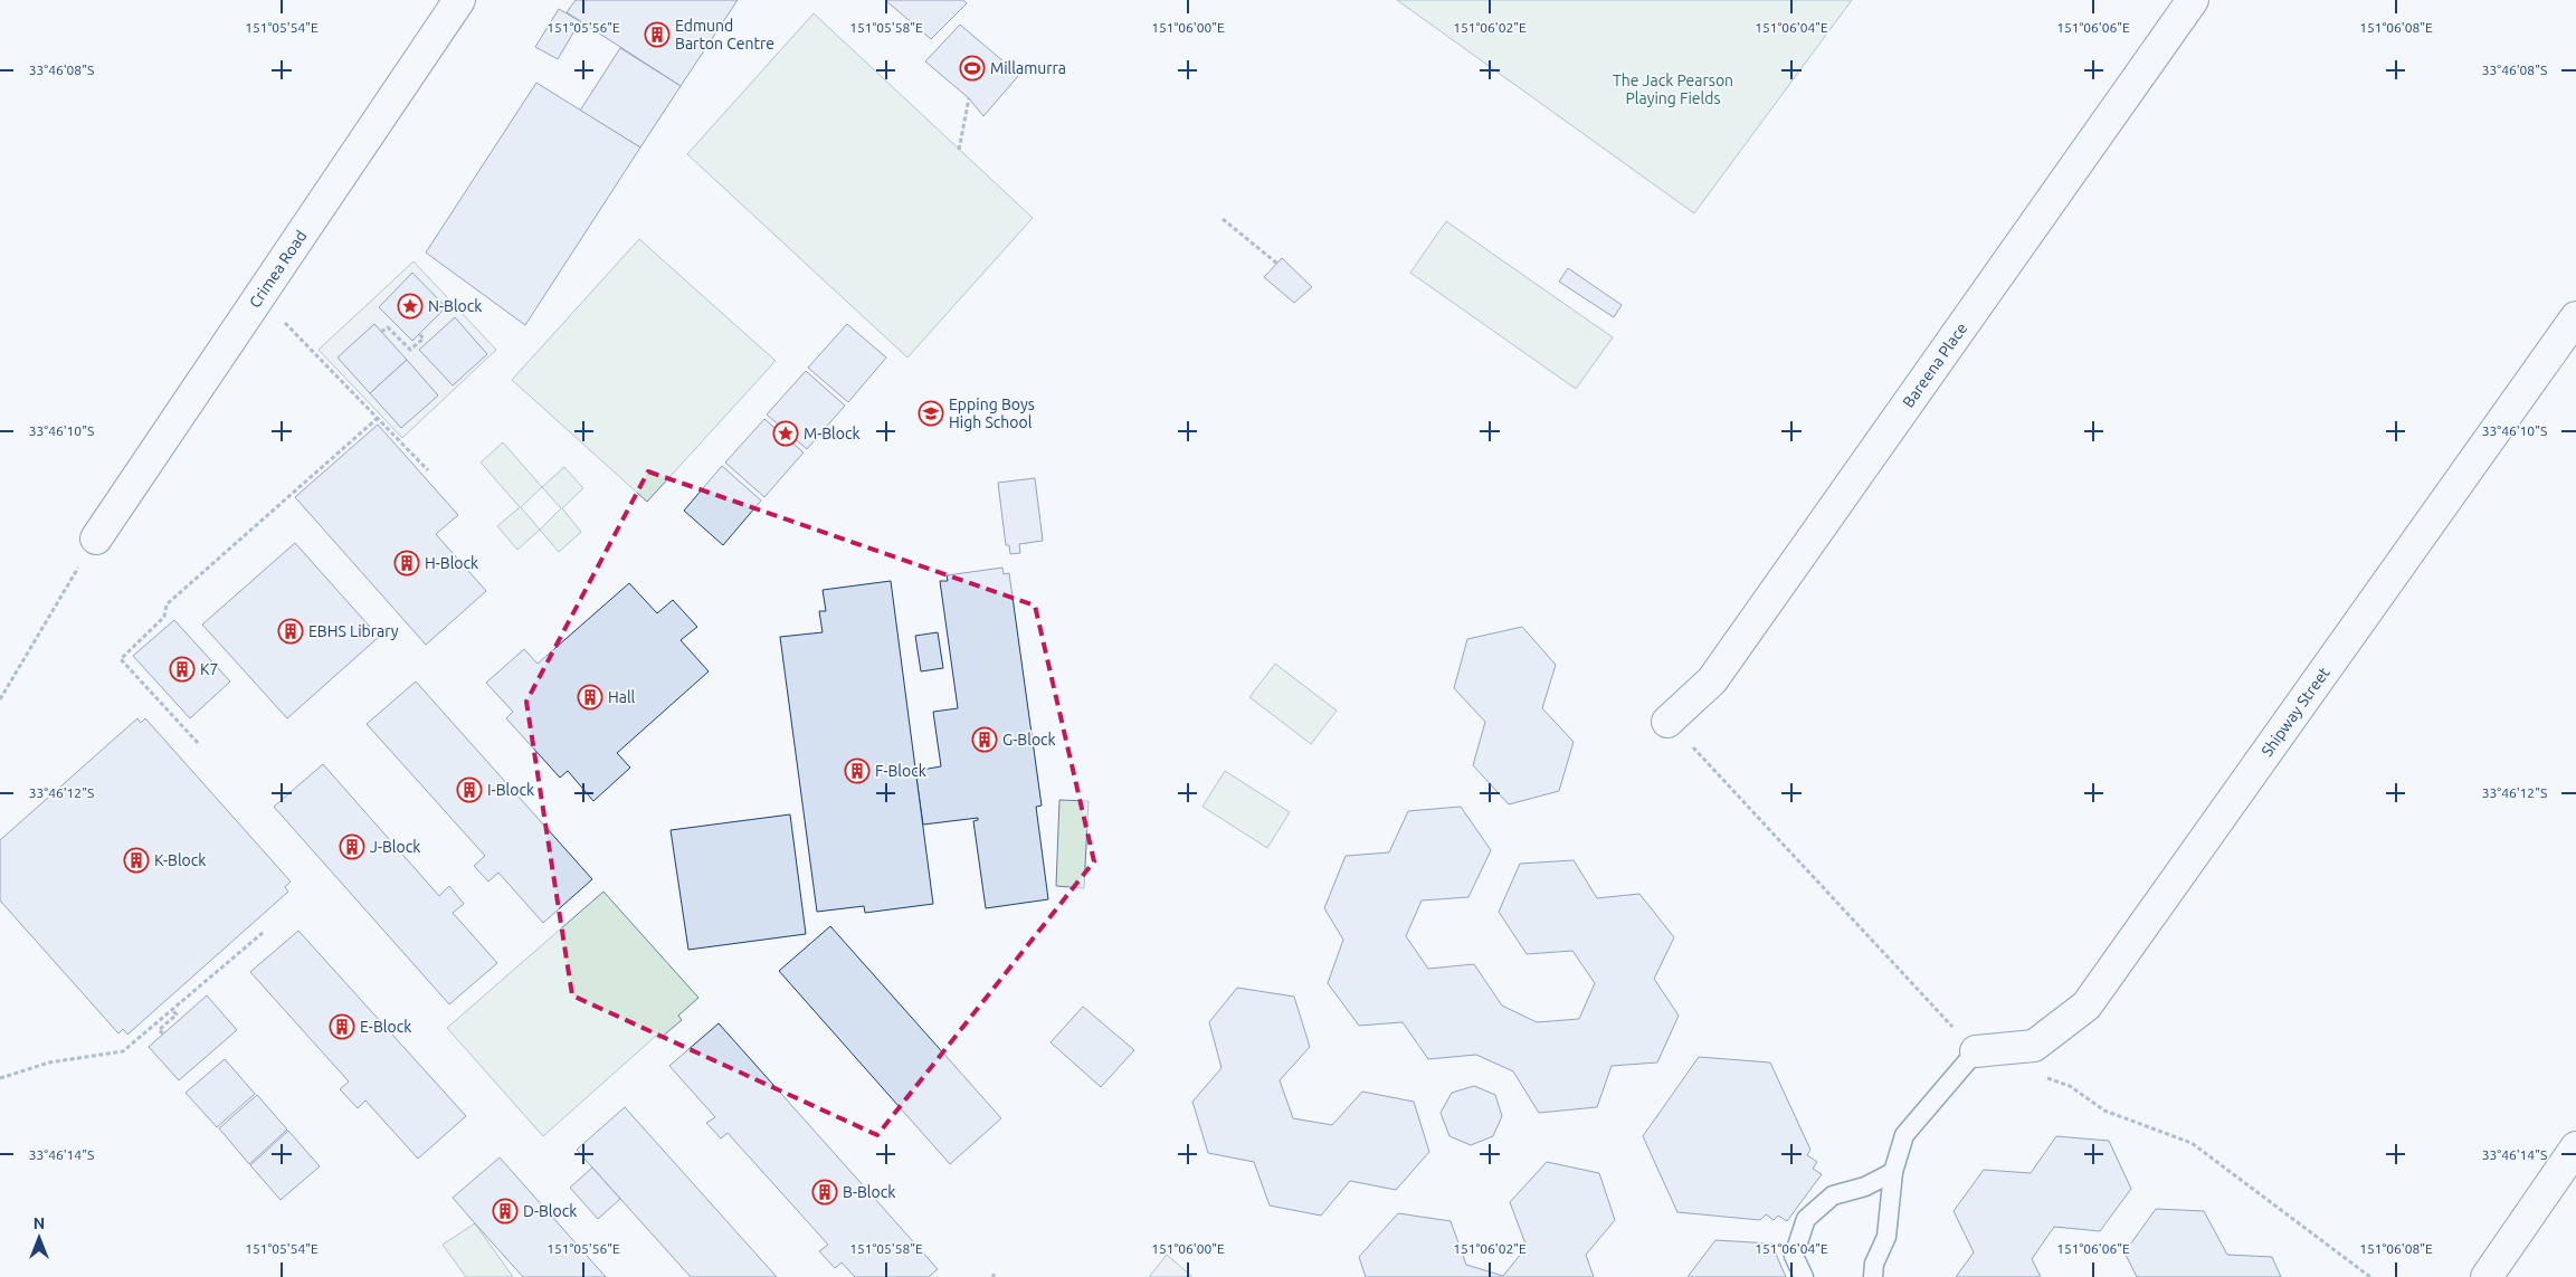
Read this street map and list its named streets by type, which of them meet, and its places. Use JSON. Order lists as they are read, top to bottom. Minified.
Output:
{"streets":{"street":["Crimea Road","Bareena Place","Shipway Street"]},"parks":["The Jack Pearson Playing Fields"],"places":{"building":["Edmund Barton Centre","H-Block","EBHS Library","K7","Hall","G-Block","F-Block","I-Block","J-Block","K-Block","E-Block","B-Block","D-Block"],"sports":["Millamurra"],"place":["N-Block","M-Block"],"school or university":["Epping Boys High School"]},"north":"top","coordinates":["151°05'54\"E","151°05'56\"E","151°05'58\"E","151°06'00\"E","151°06'02\"E","151°06'04\"E","151°06'06\"E","151°06'08\"E","33°46'08\"S","33°46'10\"S","33°46'12\"S","33°46'14\"S"]}
